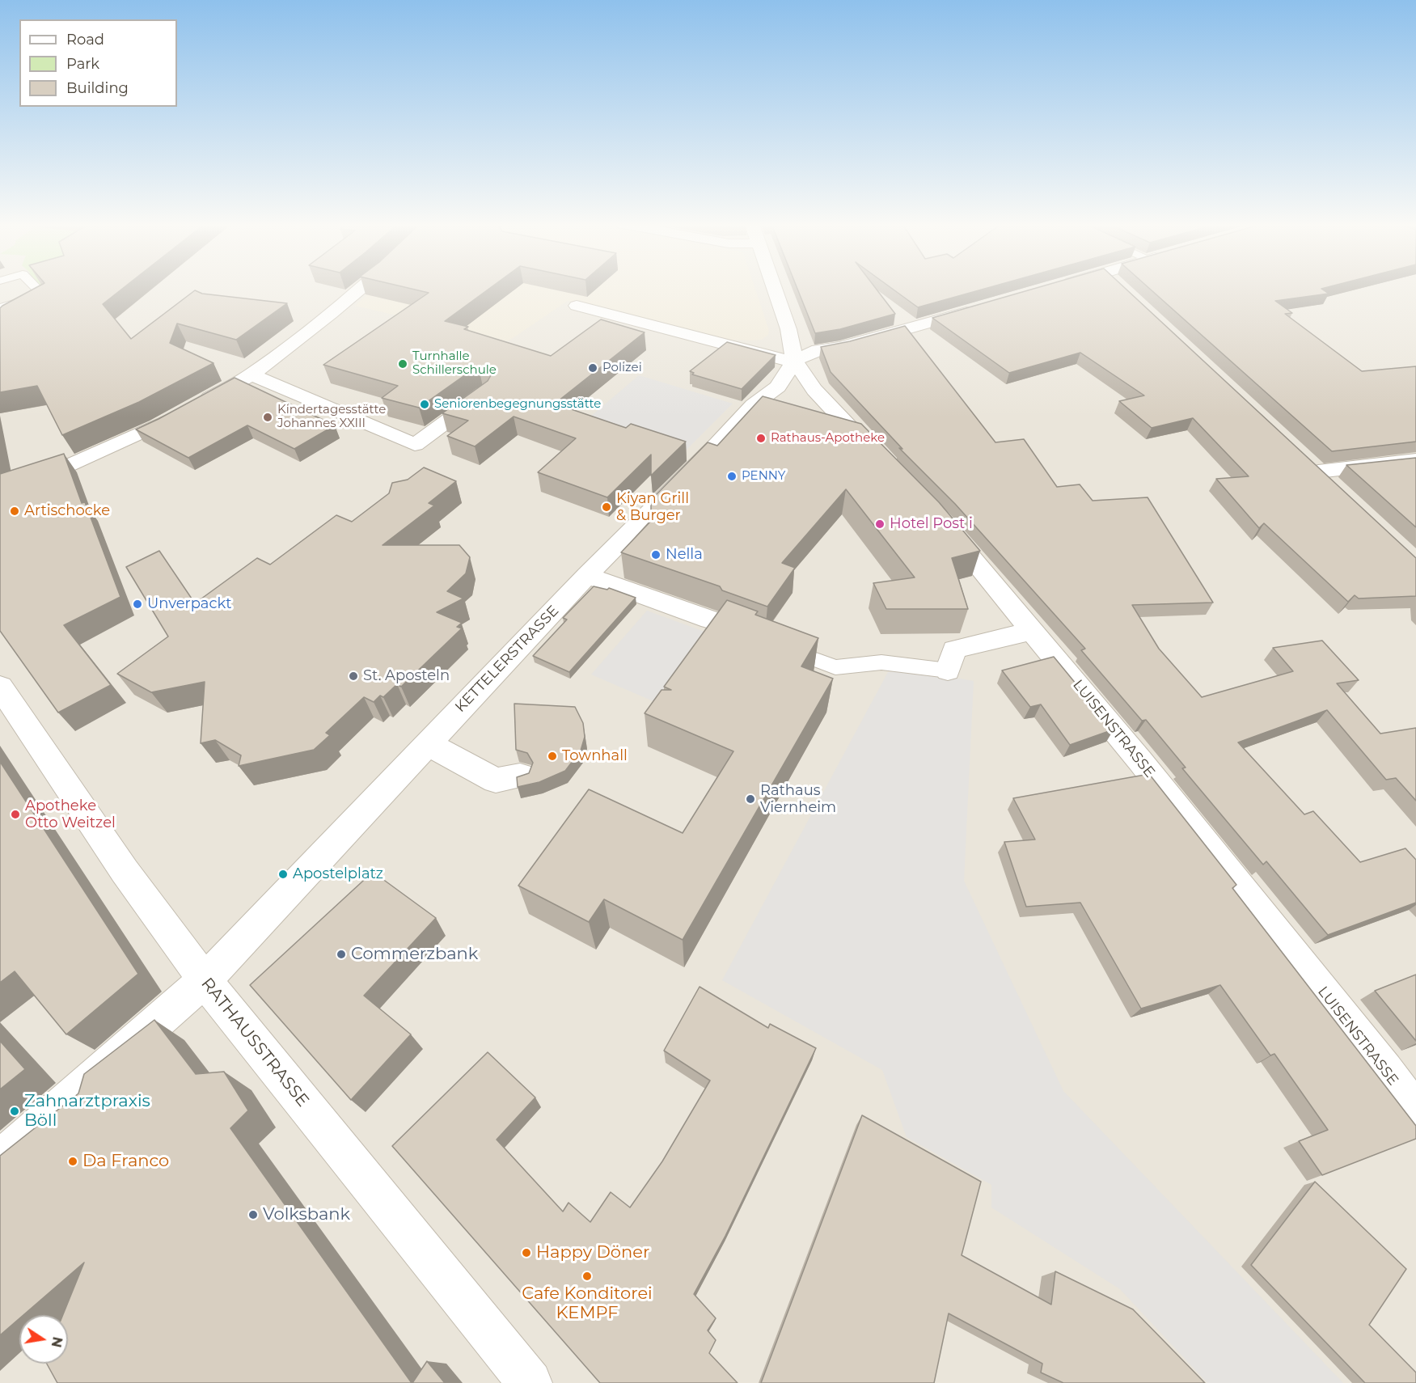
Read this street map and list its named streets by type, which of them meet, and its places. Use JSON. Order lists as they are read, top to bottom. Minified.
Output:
{"streets":{"street":["KETTELERSTRASSE","LUISENSTRASSE","RATHAUSSTRASSE"]},"crossings":[["KETTELERSTRASSE","RATHAUSSTRASSE"]],"places":["Turnhalle Schillerschule","Polizei","Seniorenbegegnungsstätte","Kindertagesstätte Johannes XXIII","Rathaus-Apotheke","PENNY","Kiyan Grill & Burger","Artischocke","Hotel Post i","Nella","Unverpackt","St. Aposteln","Townhall","Rathaus Viernheim","Apotheke Otto Weitzel","Apostelplatz","Commerzbank","Zahnarztpraxis Böll","Da Franco","Volksbank","Happy Döner","Cafe Konditorei KEMPF"],"legend":["Road","Park","Building"],"north":"right"}
